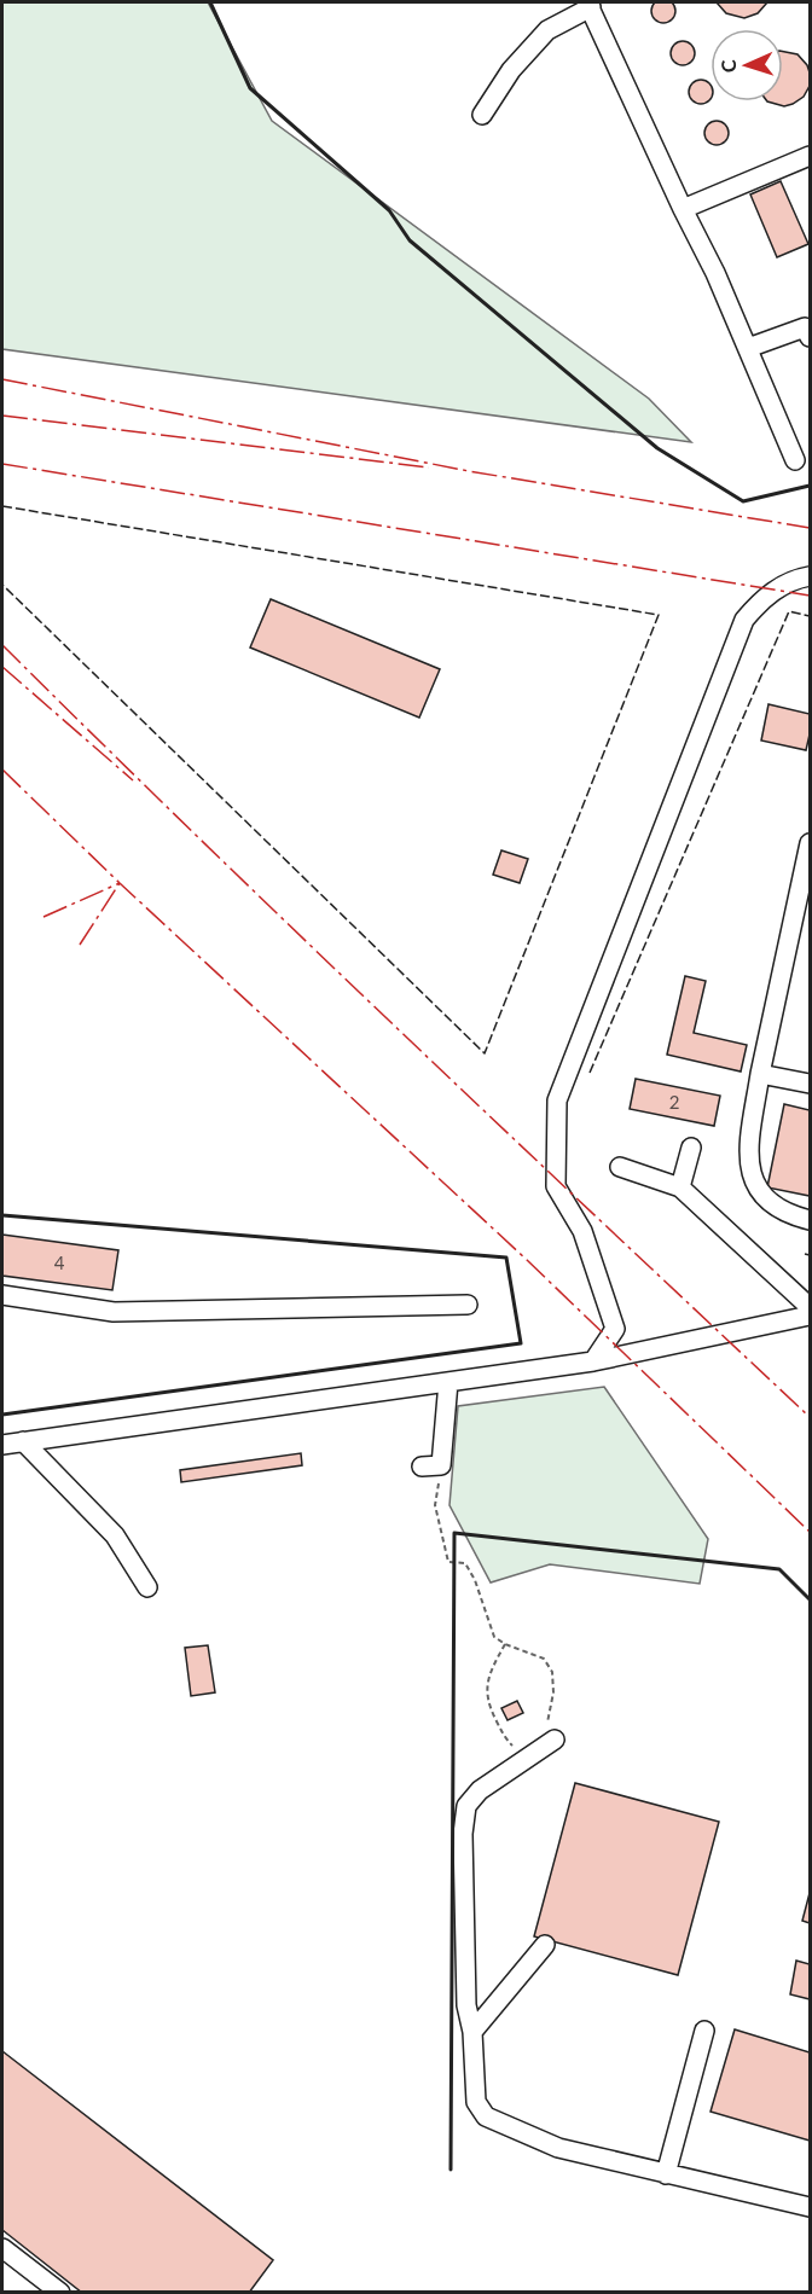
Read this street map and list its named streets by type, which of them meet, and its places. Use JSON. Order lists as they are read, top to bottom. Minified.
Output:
{"house_numbers":["2","4"],"north":"left"}
